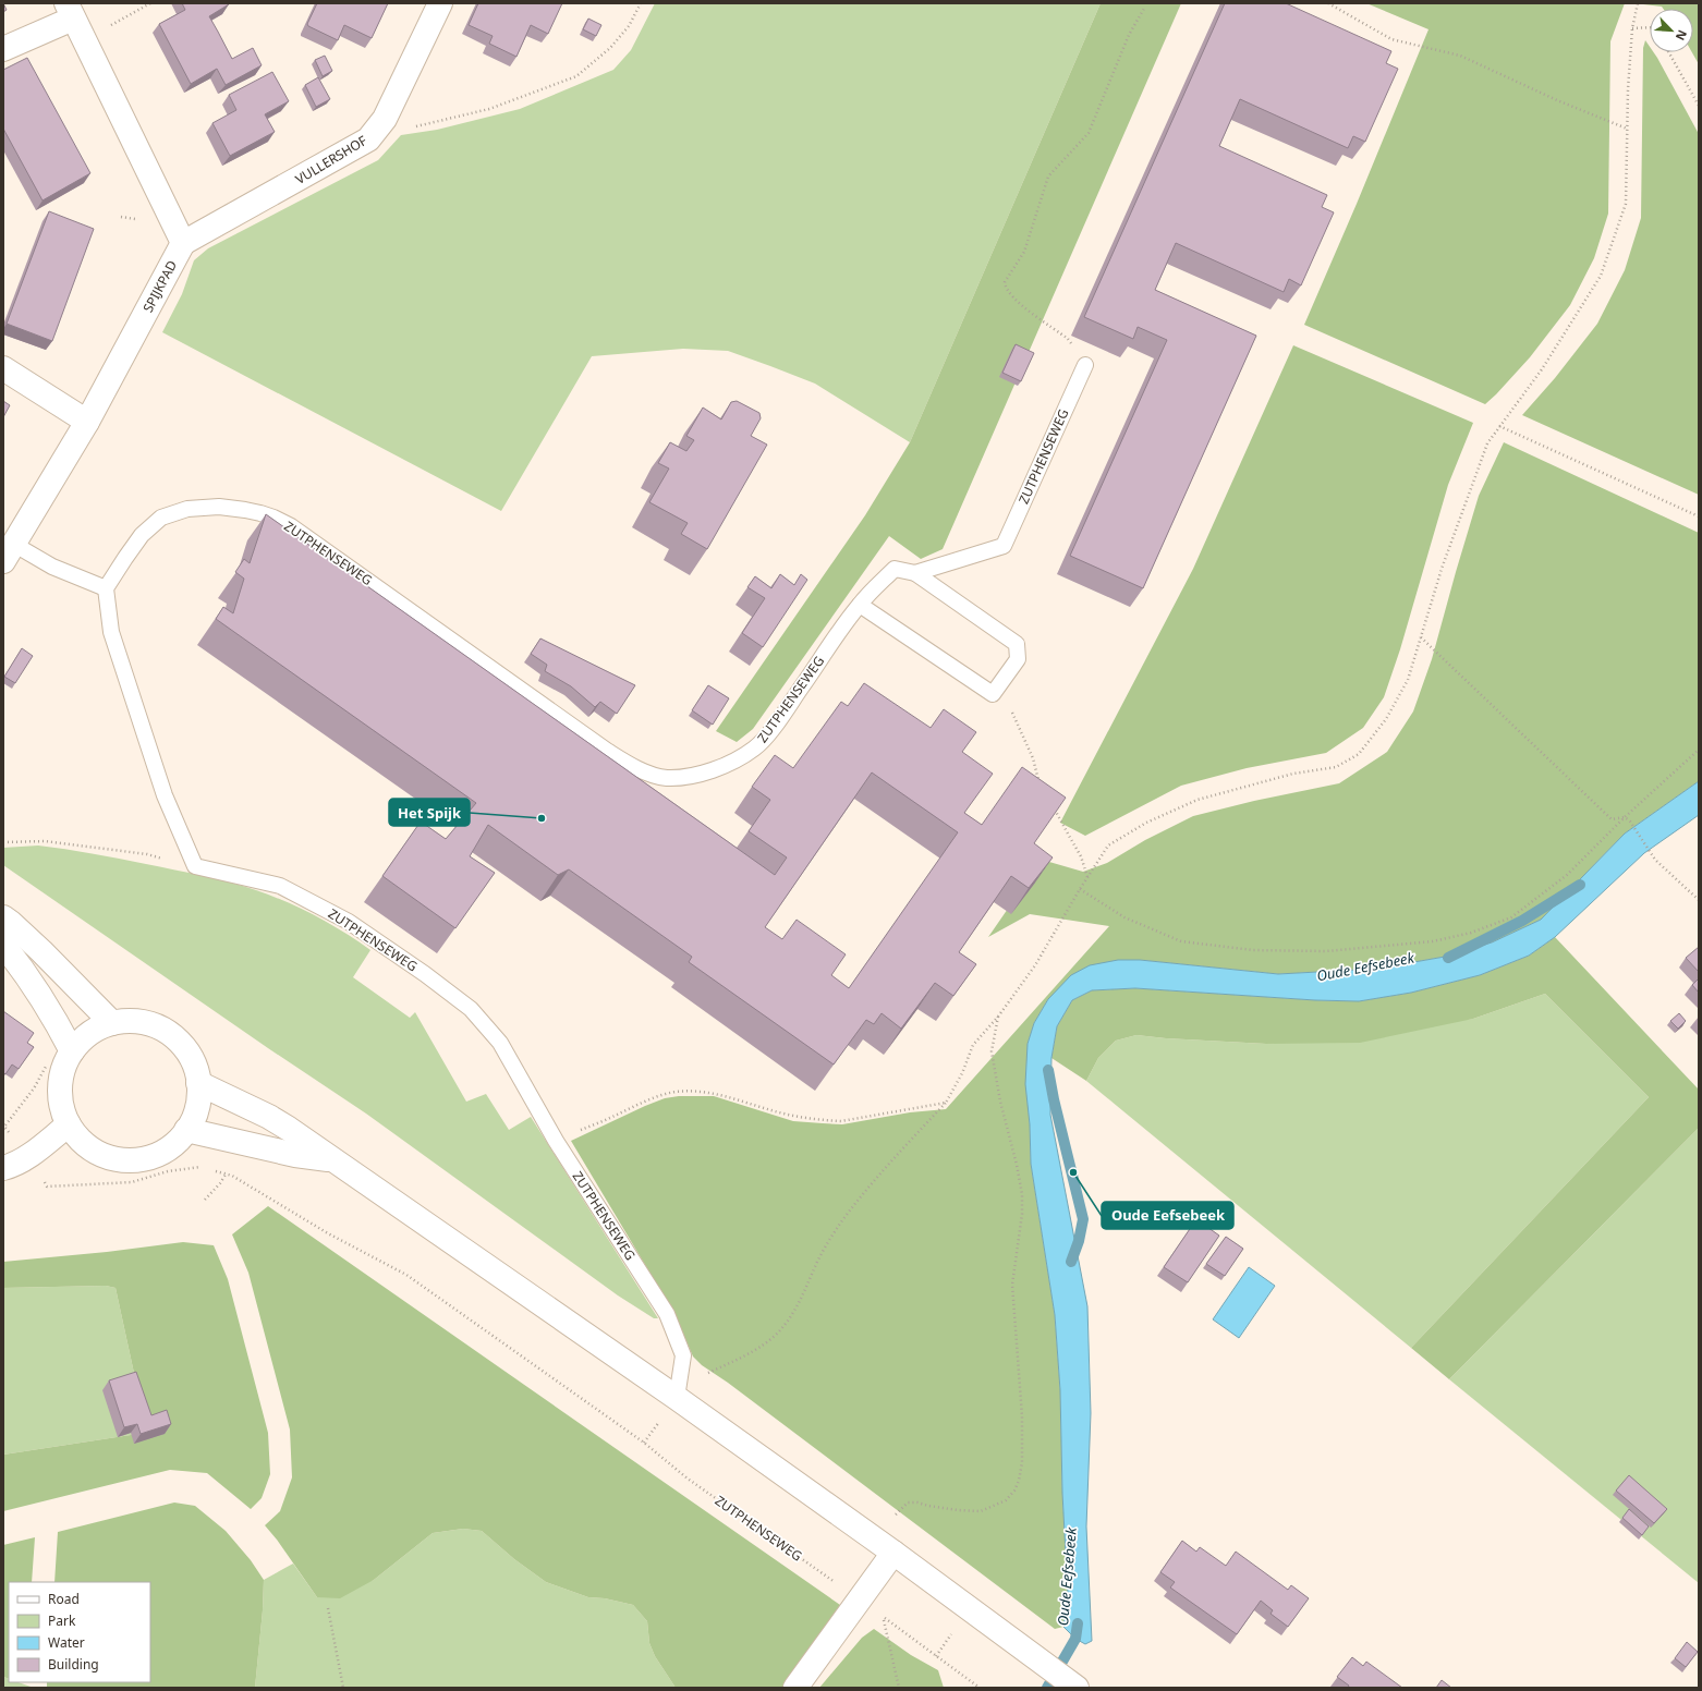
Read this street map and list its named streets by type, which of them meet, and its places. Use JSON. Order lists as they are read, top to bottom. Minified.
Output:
{"streets":{"street":["VULLERSHOF","SPIJKPAD"],"lane":["ZUTPHENSEWEG"]},"crossings":[["VULLERSHOF","SPIJKPAD"]],"water":["Oude Eefsebeek"],"places":["Het Spijk","Oude Eefsebeek"],"legend":["Road","Park","Water","Building"],"north":"bottom right"}
